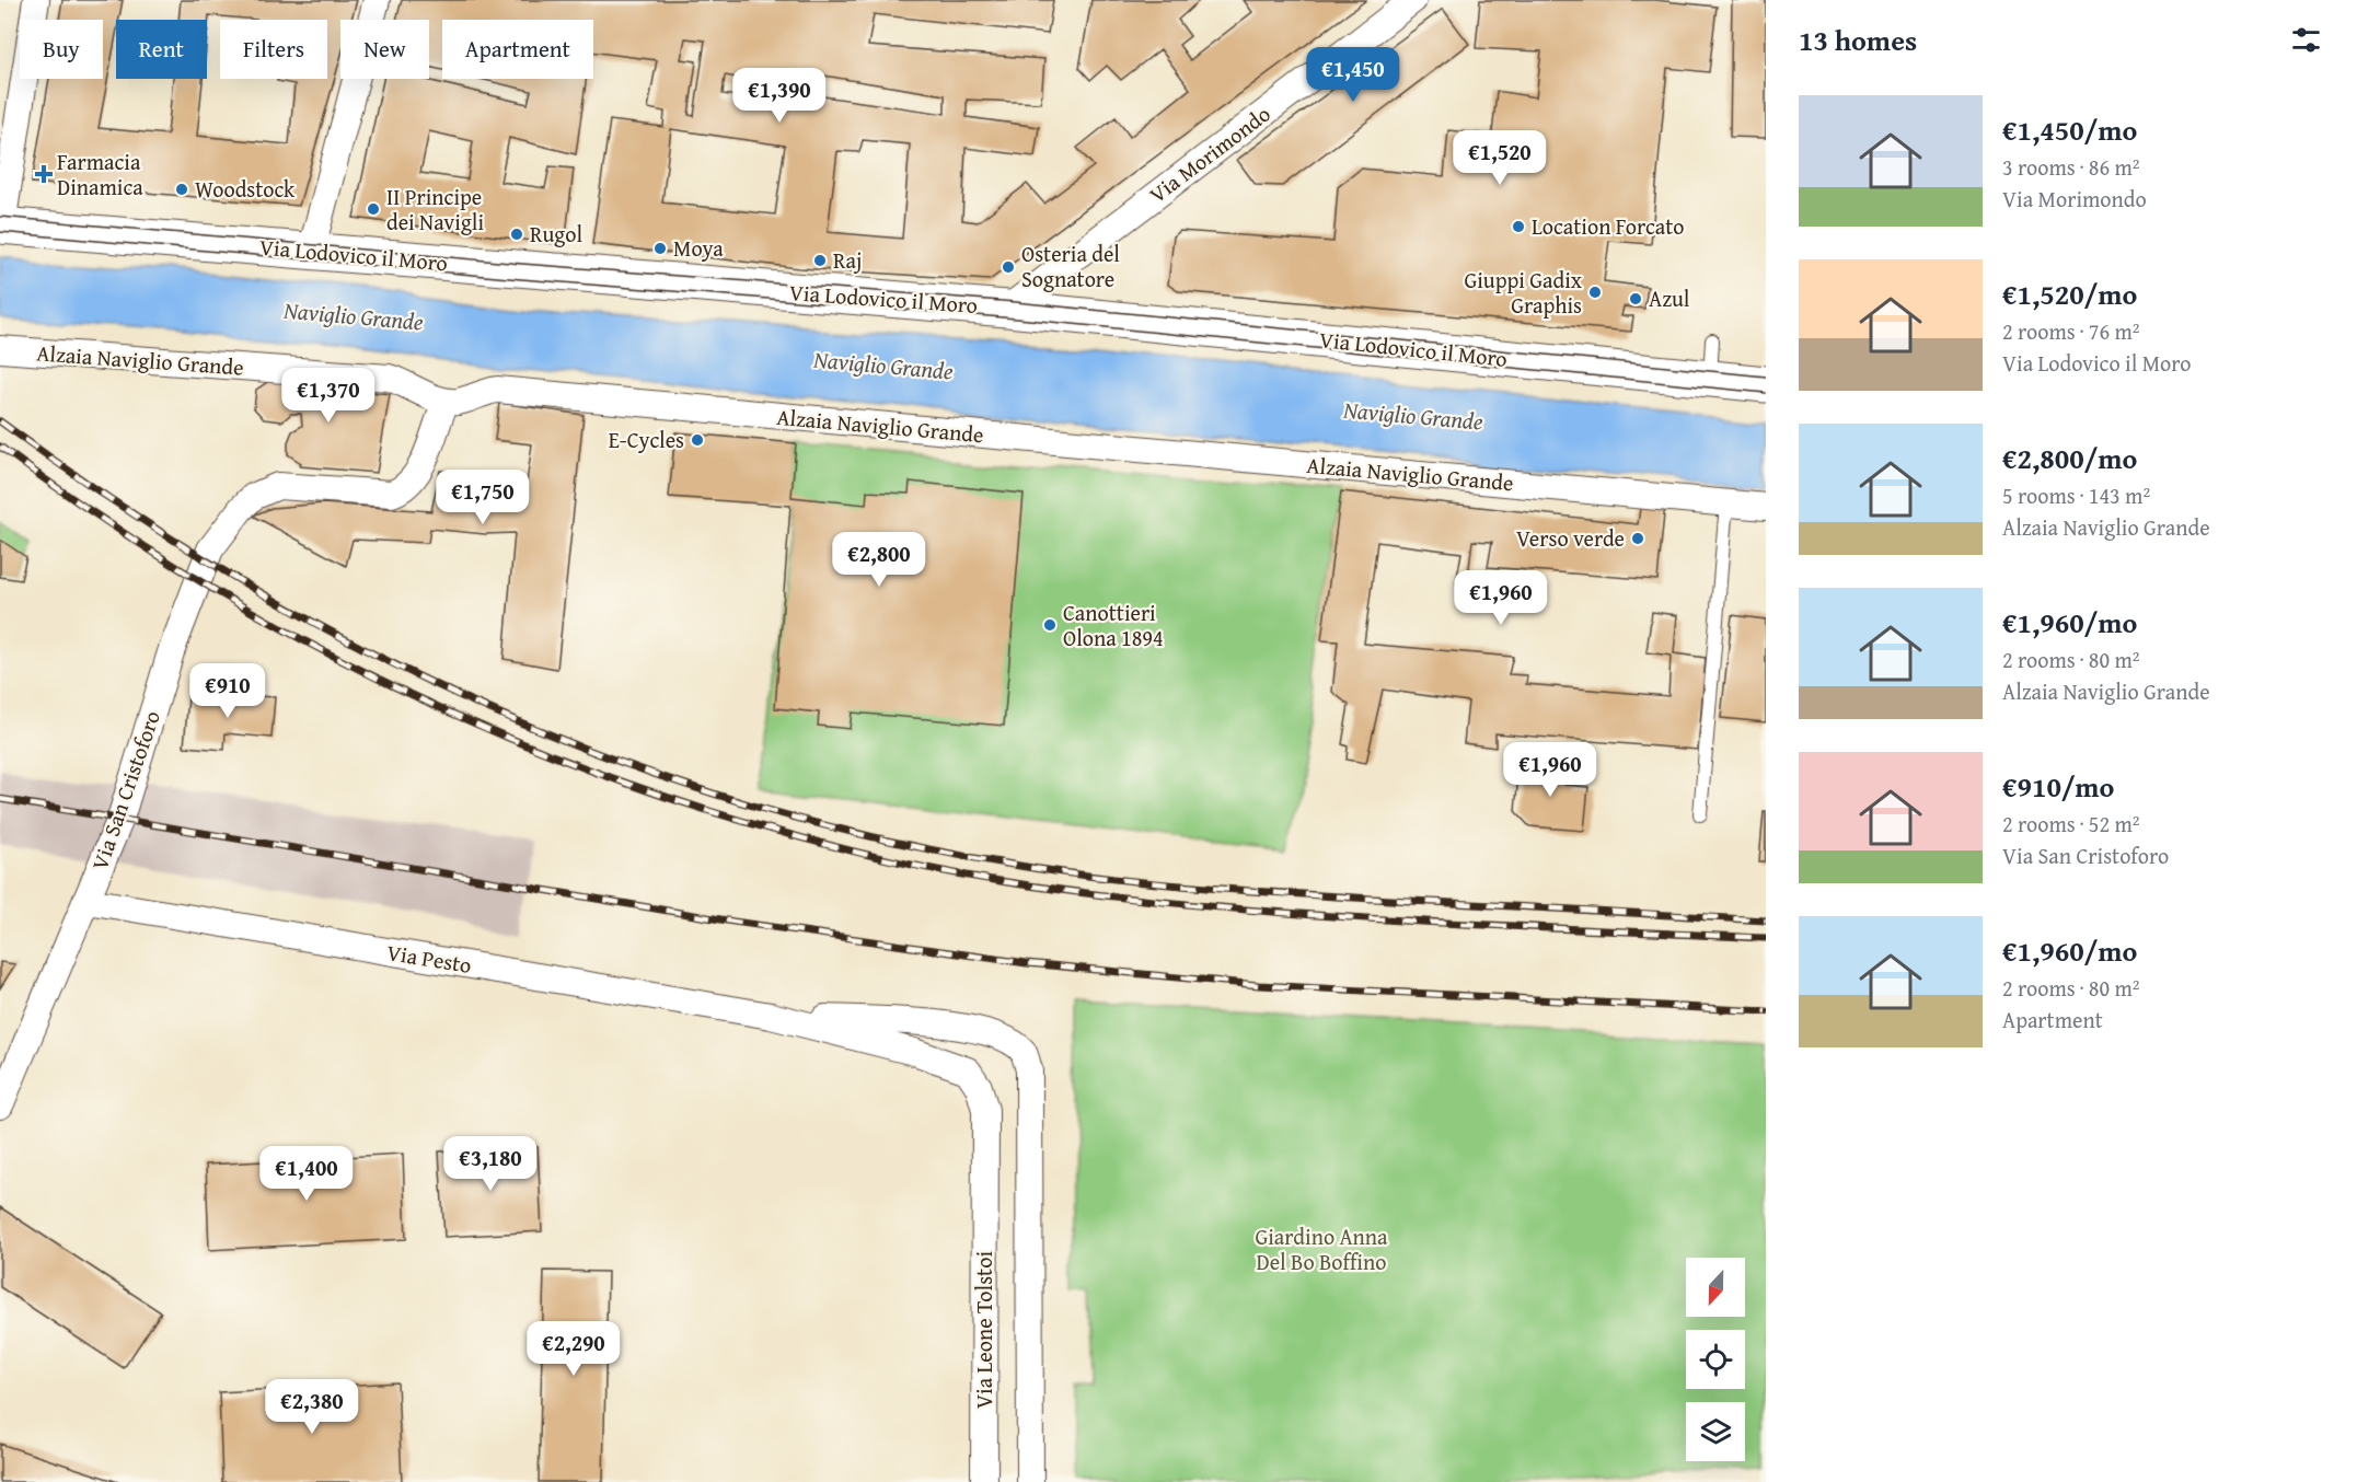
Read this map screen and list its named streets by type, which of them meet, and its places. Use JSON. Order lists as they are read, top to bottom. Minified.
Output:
{"streets":{"street":["Via Morimondo","Via Lodovico il Moro","Alzaia Naviglio Grande","Via San Cristoforo","Via Pesto","Via Leone Tolstoi"]},"crossings":[["Via Morimondo","Via Lodovico il Moro"],["Alzaia Naviglio Grande","Via San Cristoforo"],["Via San Cristoforo","Via Pesto"],["Via Pesto","Via Leone Tolstoi"]],"water":["Naviglio Grande"],"parks":["Giardino Anna Del Bo Boffino"],"places":{"health":["Farmacia Dinamica"],"other":["Woodstock","II Principe dei Navigli","Location Forcato","Rugol","Moya","Raj","Osteria del Sognatore","Giuppi Gadix Graphis","Azul","E-Cycles","Verso verde","Canottieri Olona 1894"]},"north":"bottom","page":{"heading":"13 homes","chip":["Buy","Rent","Filters","New","Apartment"],"price":["€1,450","€1,390","€1,520","€1,370","€1,750","€2,800","€1,960","€910","€1,960","€3,180","€1,400","€2,290","€2,380"],"list":[{"name":"€1,450/mo","note":"3 rooms · 86 m² · Via Morimondo"},{"name":"€1,520/mo","note":"2 rooms · 76 m² · Via Lodovico il Moro"},{"name":"€2,800/mo","note":"5 rooms · 143 m² · Alzaia Naviglio Grande"},{"name":"€1,960/mo","note":"2 rooms · 80 m² · Alzaia Naviglio Grande"},{"name":"€910/mo","note":"2 rooms · 52 m² · Via San Cristoforo"},{"name":"€1,960/mo","note":"2 rooms · 80 m² · Apartment"}]}}
